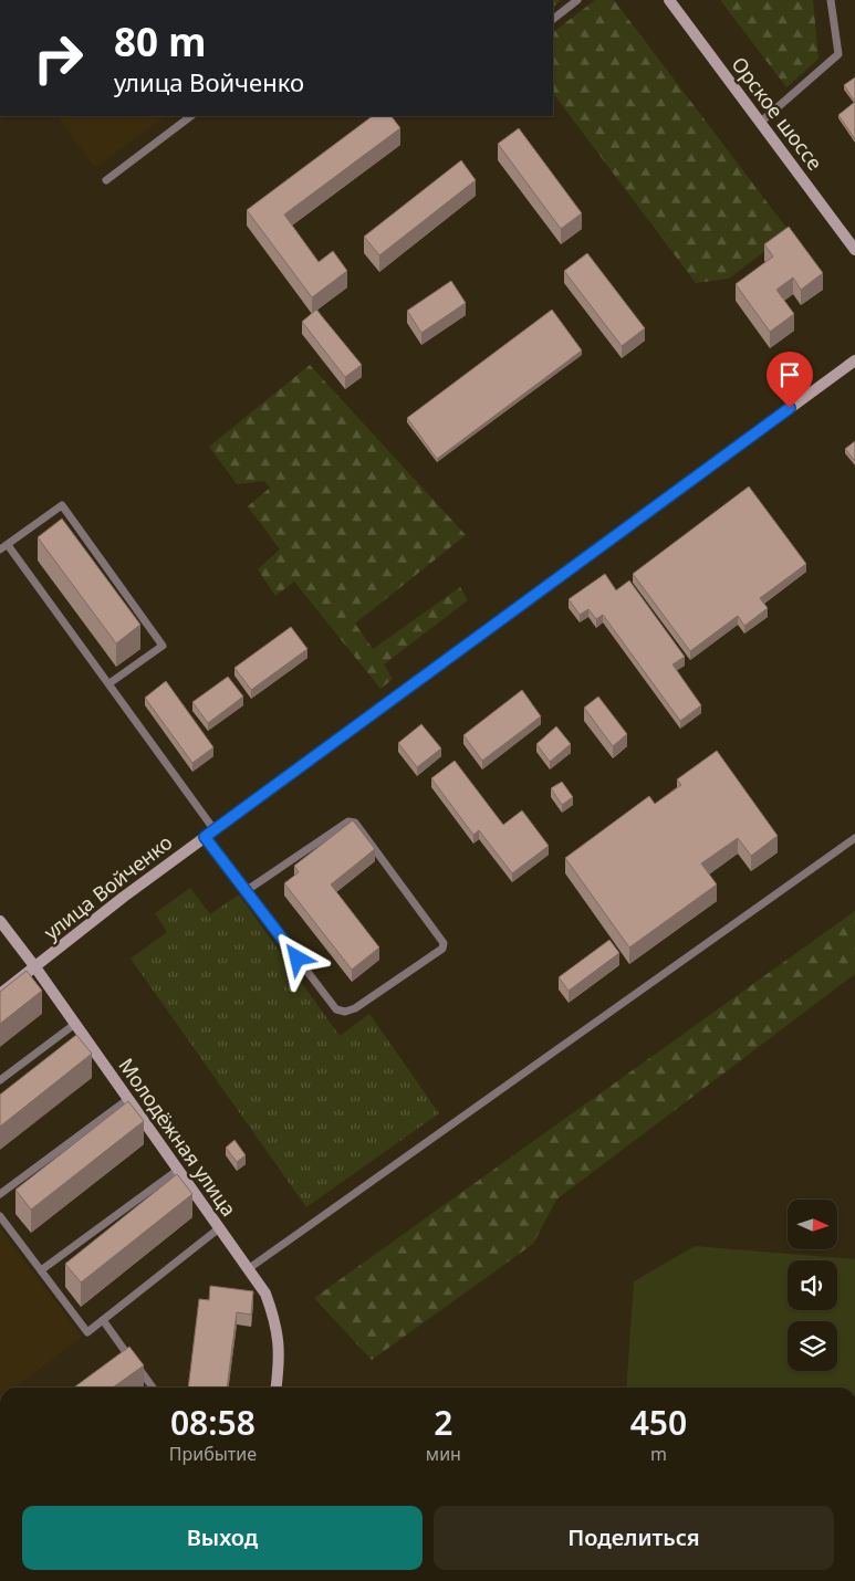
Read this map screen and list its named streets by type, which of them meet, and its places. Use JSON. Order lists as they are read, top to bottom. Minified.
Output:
{"streets":{"main road":["Орское шоссе","улица Войченко","Молодёжная улица"]},"crossings":[["улица Войченко","Молодёжная улица"]],"north":"right","page":{"turn":["80 m","улица Войченко"],"eta":["08:58","Прибытие","2","мин","450","m"],"buttons":["Выход","Поделиться"]}}
